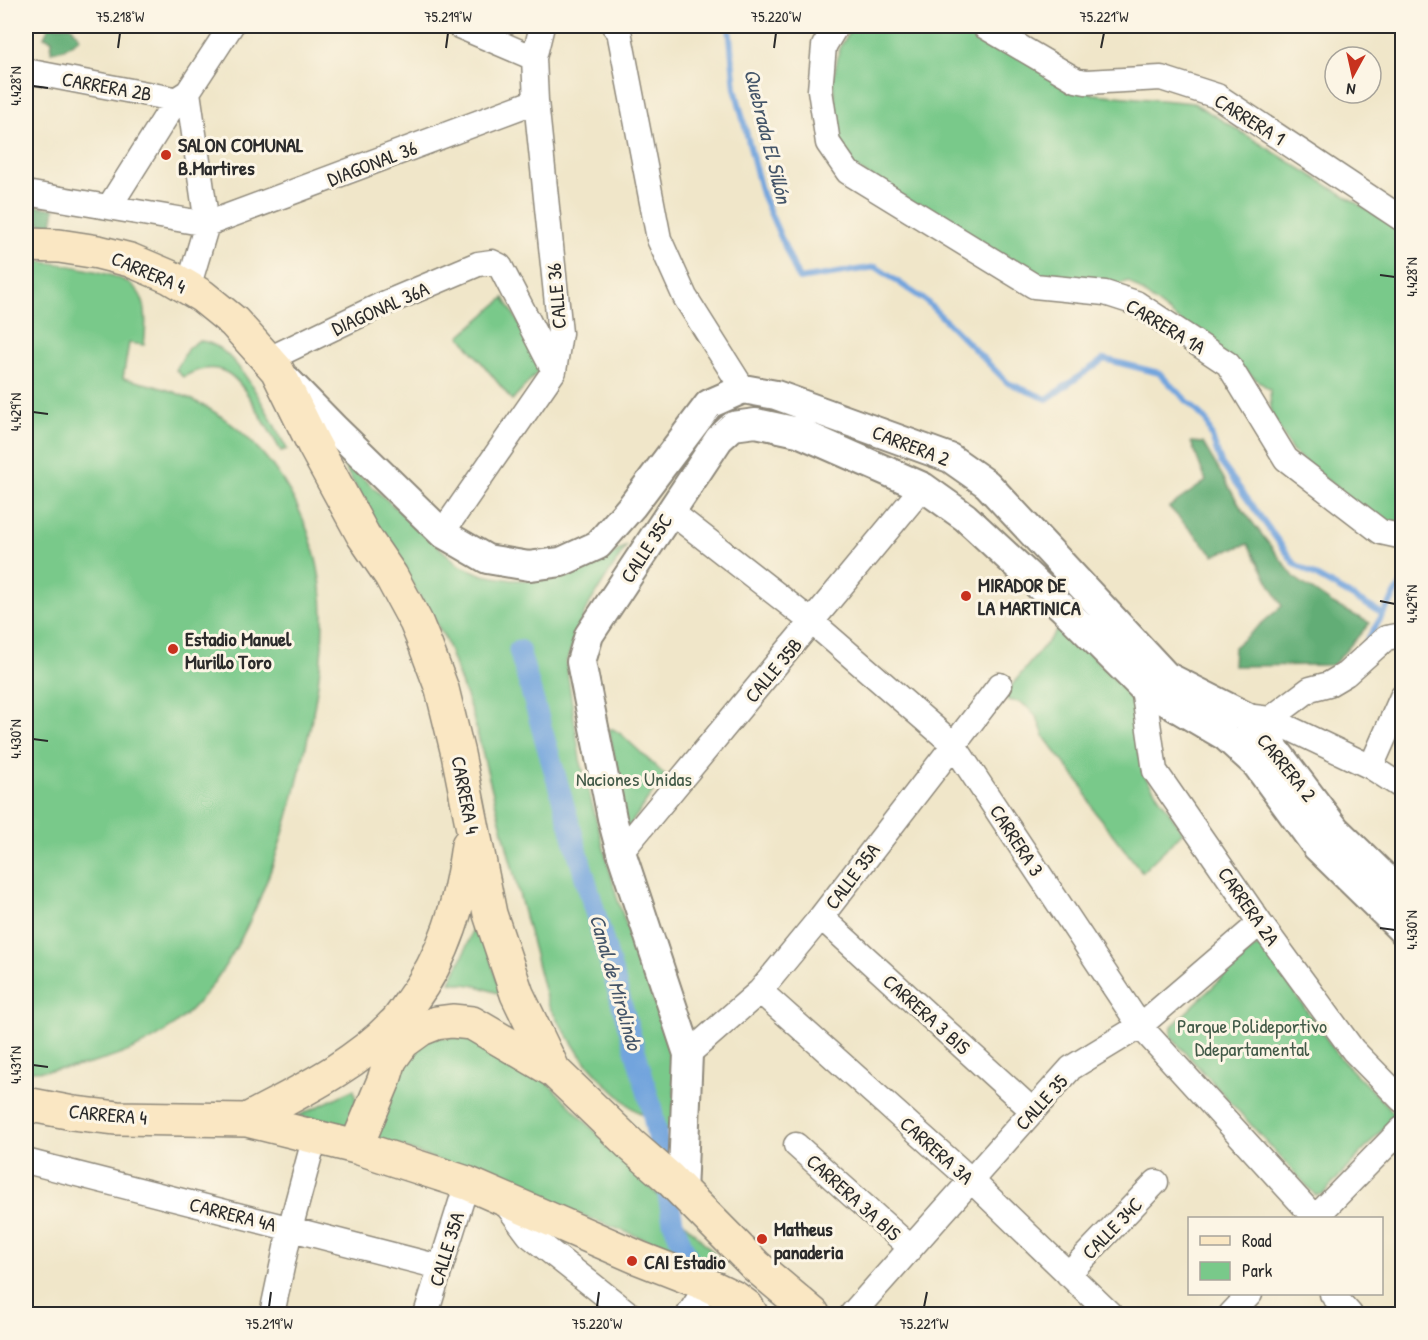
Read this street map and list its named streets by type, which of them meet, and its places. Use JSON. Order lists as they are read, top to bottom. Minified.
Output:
{"streets":{"main road":["CARRERA 4"],"street":["CARRERA 2B","CARRERA 1","DIAGONAL 36","CALLE 36","DIAGONAL 36A","CARRERA 1A","CARRERA 2","CALLE 35C","CALLE 35B","CARRERA 3","CALLE 35A","CARRERA 2A","CARRERA 3 BIS","CALLE 35","CARRERA 3A","CARRERA 3A BIS","CARRERA 4A","CALLE 34C"]},"crossings":[["DIAGONAL 36","CALLE 36"],["CARRERA 4","CALLE 36"],["CARRERA 4","DIAGONAL 36A"],["CARRERA 4","CALLE 35C"],["CARRERA 4","CALLE 35A"],["CALLE 36","DIAGONAL 36A"],["CARRERA 2","CALLE 35C"],["CARRERA 2","CALLE 35B"],["CARRERA 2","CARRERA 2A"],["CALLE 35C","CALLE 35B"],["CALLE 35C","CARRERA 3"],["CALLE 35B","CARRERA 3"],["CARRERA 3","CALLE 35A"],["CARRERA 3","CALLE 35"],["CALLE 35A","CARRERA 3 BIS"],["CALLE 35A","CARRERA 3A"],["CALLE 35A","CARRERA 4A"],["CARRERA 2A","CALLE 35"],["CARRERA 3 BIS","CALLE 35"],["CALLE 35","CARRERA 3A"],["CALLE 35","CARRERA 3A BIS"],["CARRERA 3A","CALLE 34C"]],"water":["Quebrada El Sillón","Canal de Mirolindo"],"parks":["Naciones Unidas","Parque Polideportivo Ddepartamental"],"places":["SALON COMUNAL B.Martires","MIRADOR DE LA MARTINICA","Estadio Manuel Murillo Toro","Matheus panaderia","CAI Estadio"],"legend":["Road","Park"],"north":"bottom","coordinates":["75.218°W","75.219°W","75.220°W","75.221°W","4.428°N","4.429°N","4.430°N","4.431°N"]}
